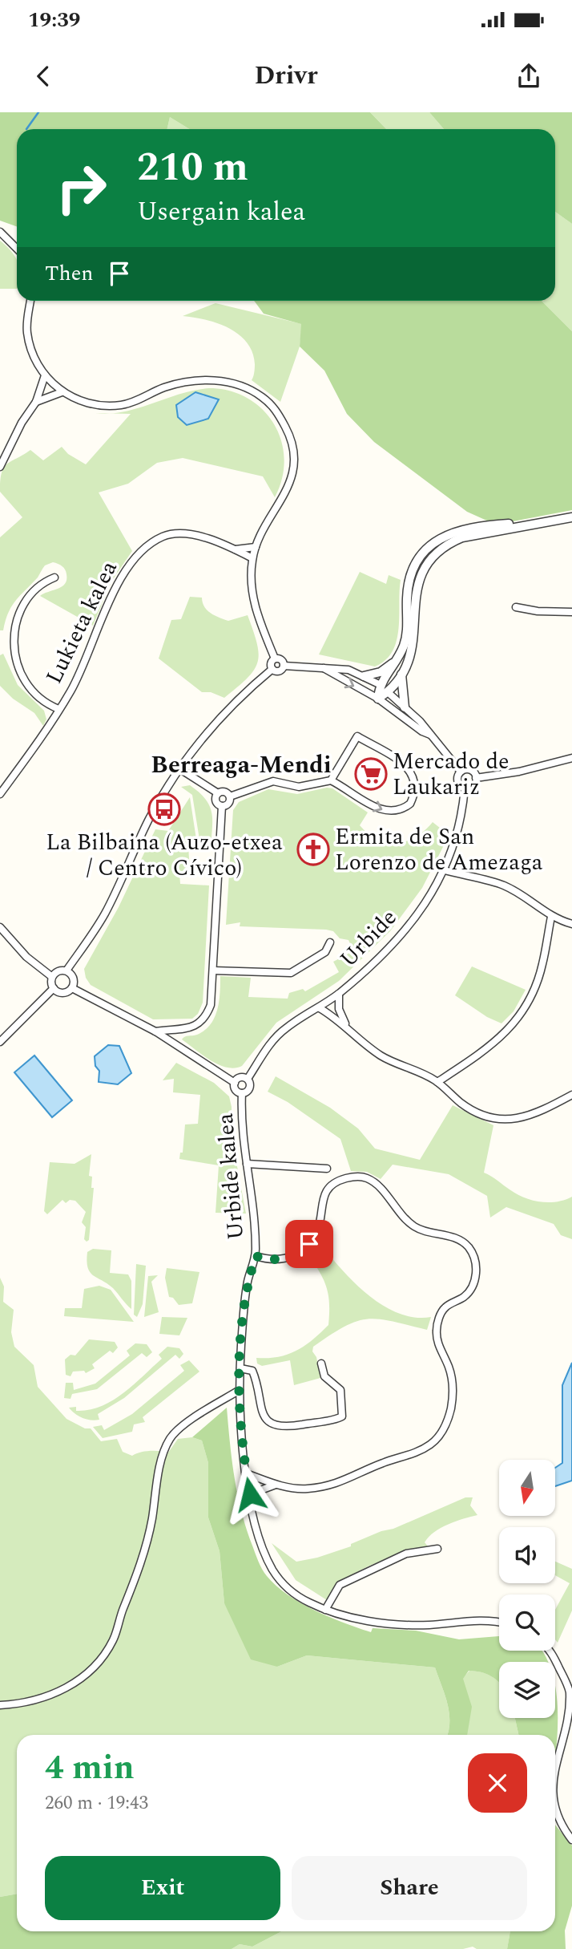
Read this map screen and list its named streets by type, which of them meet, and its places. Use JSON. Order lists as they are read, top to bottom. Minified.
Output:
{"streets":{"street":["Lukieta kalea","Urbide","Urbide kalea"]},"crossings":[["Urbide","Urbide kalea"]],"districts":["Berreaga-Mendi"],"places":{"supermarket":["Mercado de Laukariz"],"bus stop":["La Bilbaina (Auzo-etxea / Centro Cívico)"],"church":["Ermita de San Lorenzo de Amezaga"]},"north":"bottom","page":{"status":"19:39","header":"Drivr","turn":["210 m","Usergain kalea"],"then":"Then","heading":["4 min","260 m · 19:43"],"buttons":["Exit","Share"]}}
